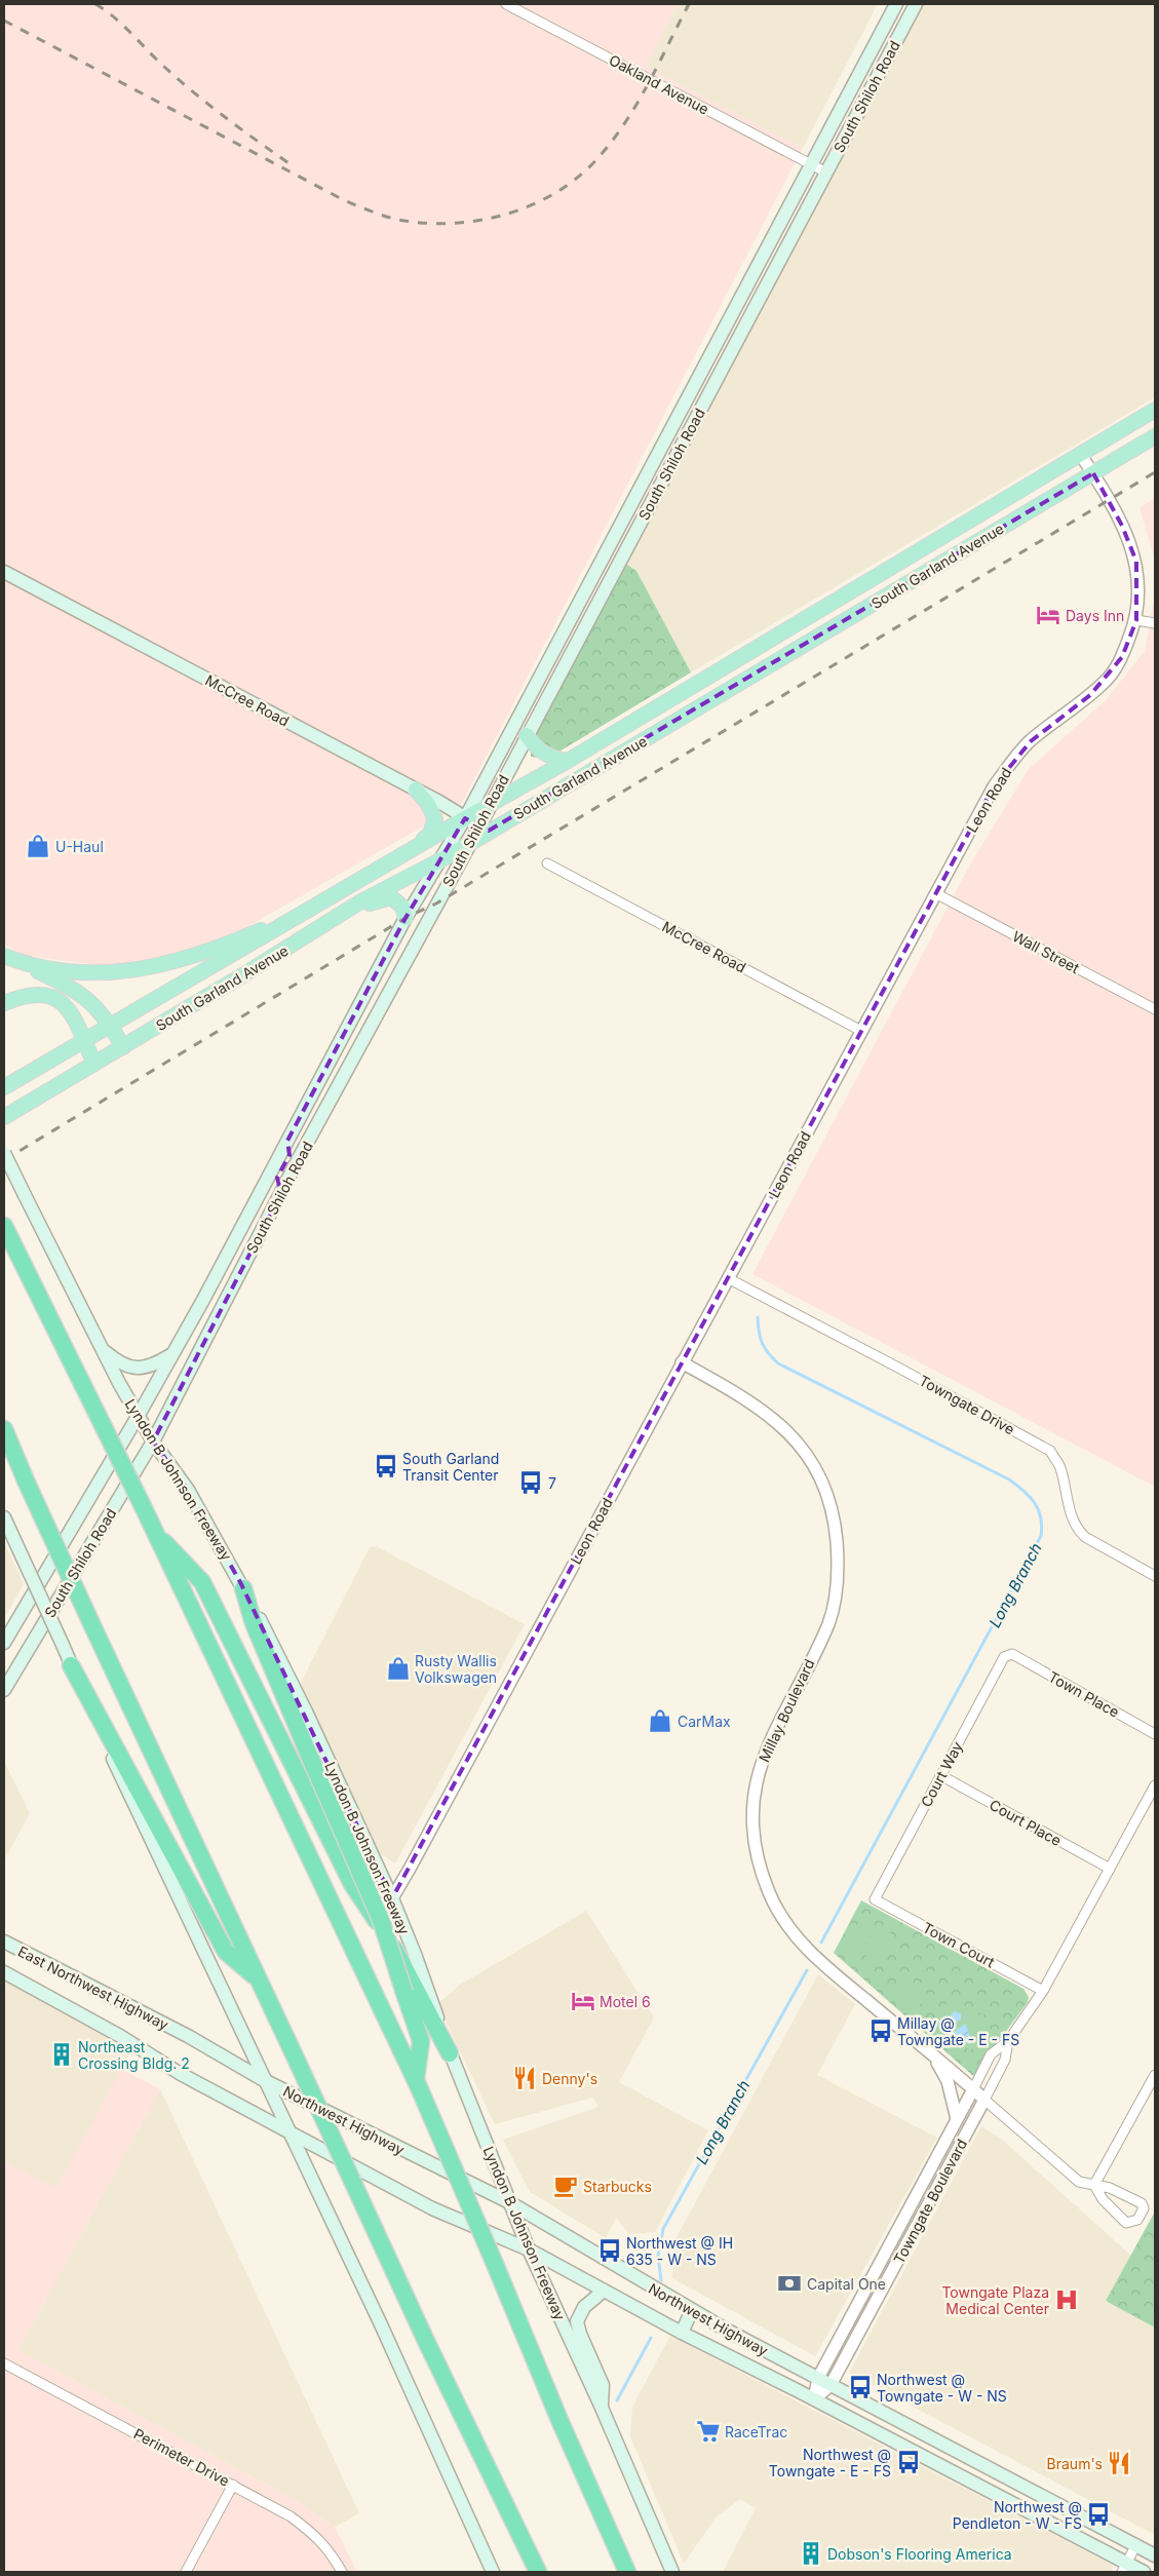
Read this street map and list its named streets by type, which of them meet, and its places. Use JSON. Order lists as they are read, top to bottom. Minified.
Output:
{"streets":{"main road":["South Shiloh Road","South Garland Avenue","McCree Road","Lyndon B Johnson Freeway","East Northwest Highway","Northwest Highway"],"street":["Oakland Avenue","Leon Road","Wall Street","Towngate Drive","Town Place","Millay Boulevard","Court Way","Court Place","Town Court","Towngate Boulevard","Perimeter Drive"]},"crossings":[["Oakland Avenue","South Shiloh Road"],["South Shiloh Road","South Garland Avenue"],["South Shiloh Road","McCree Road"],["South Shiloh Road","Lyndon B Johnson Freeway"],["South Garland Avenue","McCree Road"],["South Garland Avenue","Leon Road"],["McCree Road","Leon Road"],["Leon Road","Wall Street"],["Leon Road","Towngate Drive"],["Leon Road","Lyndon B Johnson Freeway"],["Leon Road","Millay Boulevard"],["Lyndon B Johnson Freeway","Northwest Highway"],["Town Place","Court Way"],["Millay Boulevard","Towngate Boulevard"],["Court Way","Court Place"],["Court Way","Town Court"],["Court Place","Towngate Boulevard"],["Town Court","Towngate Boulevard"],["East Northwest Highway","Northwest Highway"],["Northwest Highway","Towngate Boulevard"]],"water":["Long Branch"],"places":{"hotel":["Days Inn","Motel 6"],"shop":["U-Haul","Rusty Wallis Volkswagen","CarMax"],"bus stop":["South Garland Transit Center","7","Millay @ Towngate - E - FS","Northwest @ IH 635 - W - NS","Northwest @ Towngate - W - NS","Northwest @ Towngate - E - FS","Northwest @ Pendleton - W - FS"],"building":["Northeast Crossing Bldg. 2","Dobson's Flooring America"],"restaurant":["Denny's","Braum's"],"cafe":["Starbucks"],"bank":["Capital One"],"hospital":["Towngate Plaza Medical Center"],"supermarket":["RaceTrac"]}}
